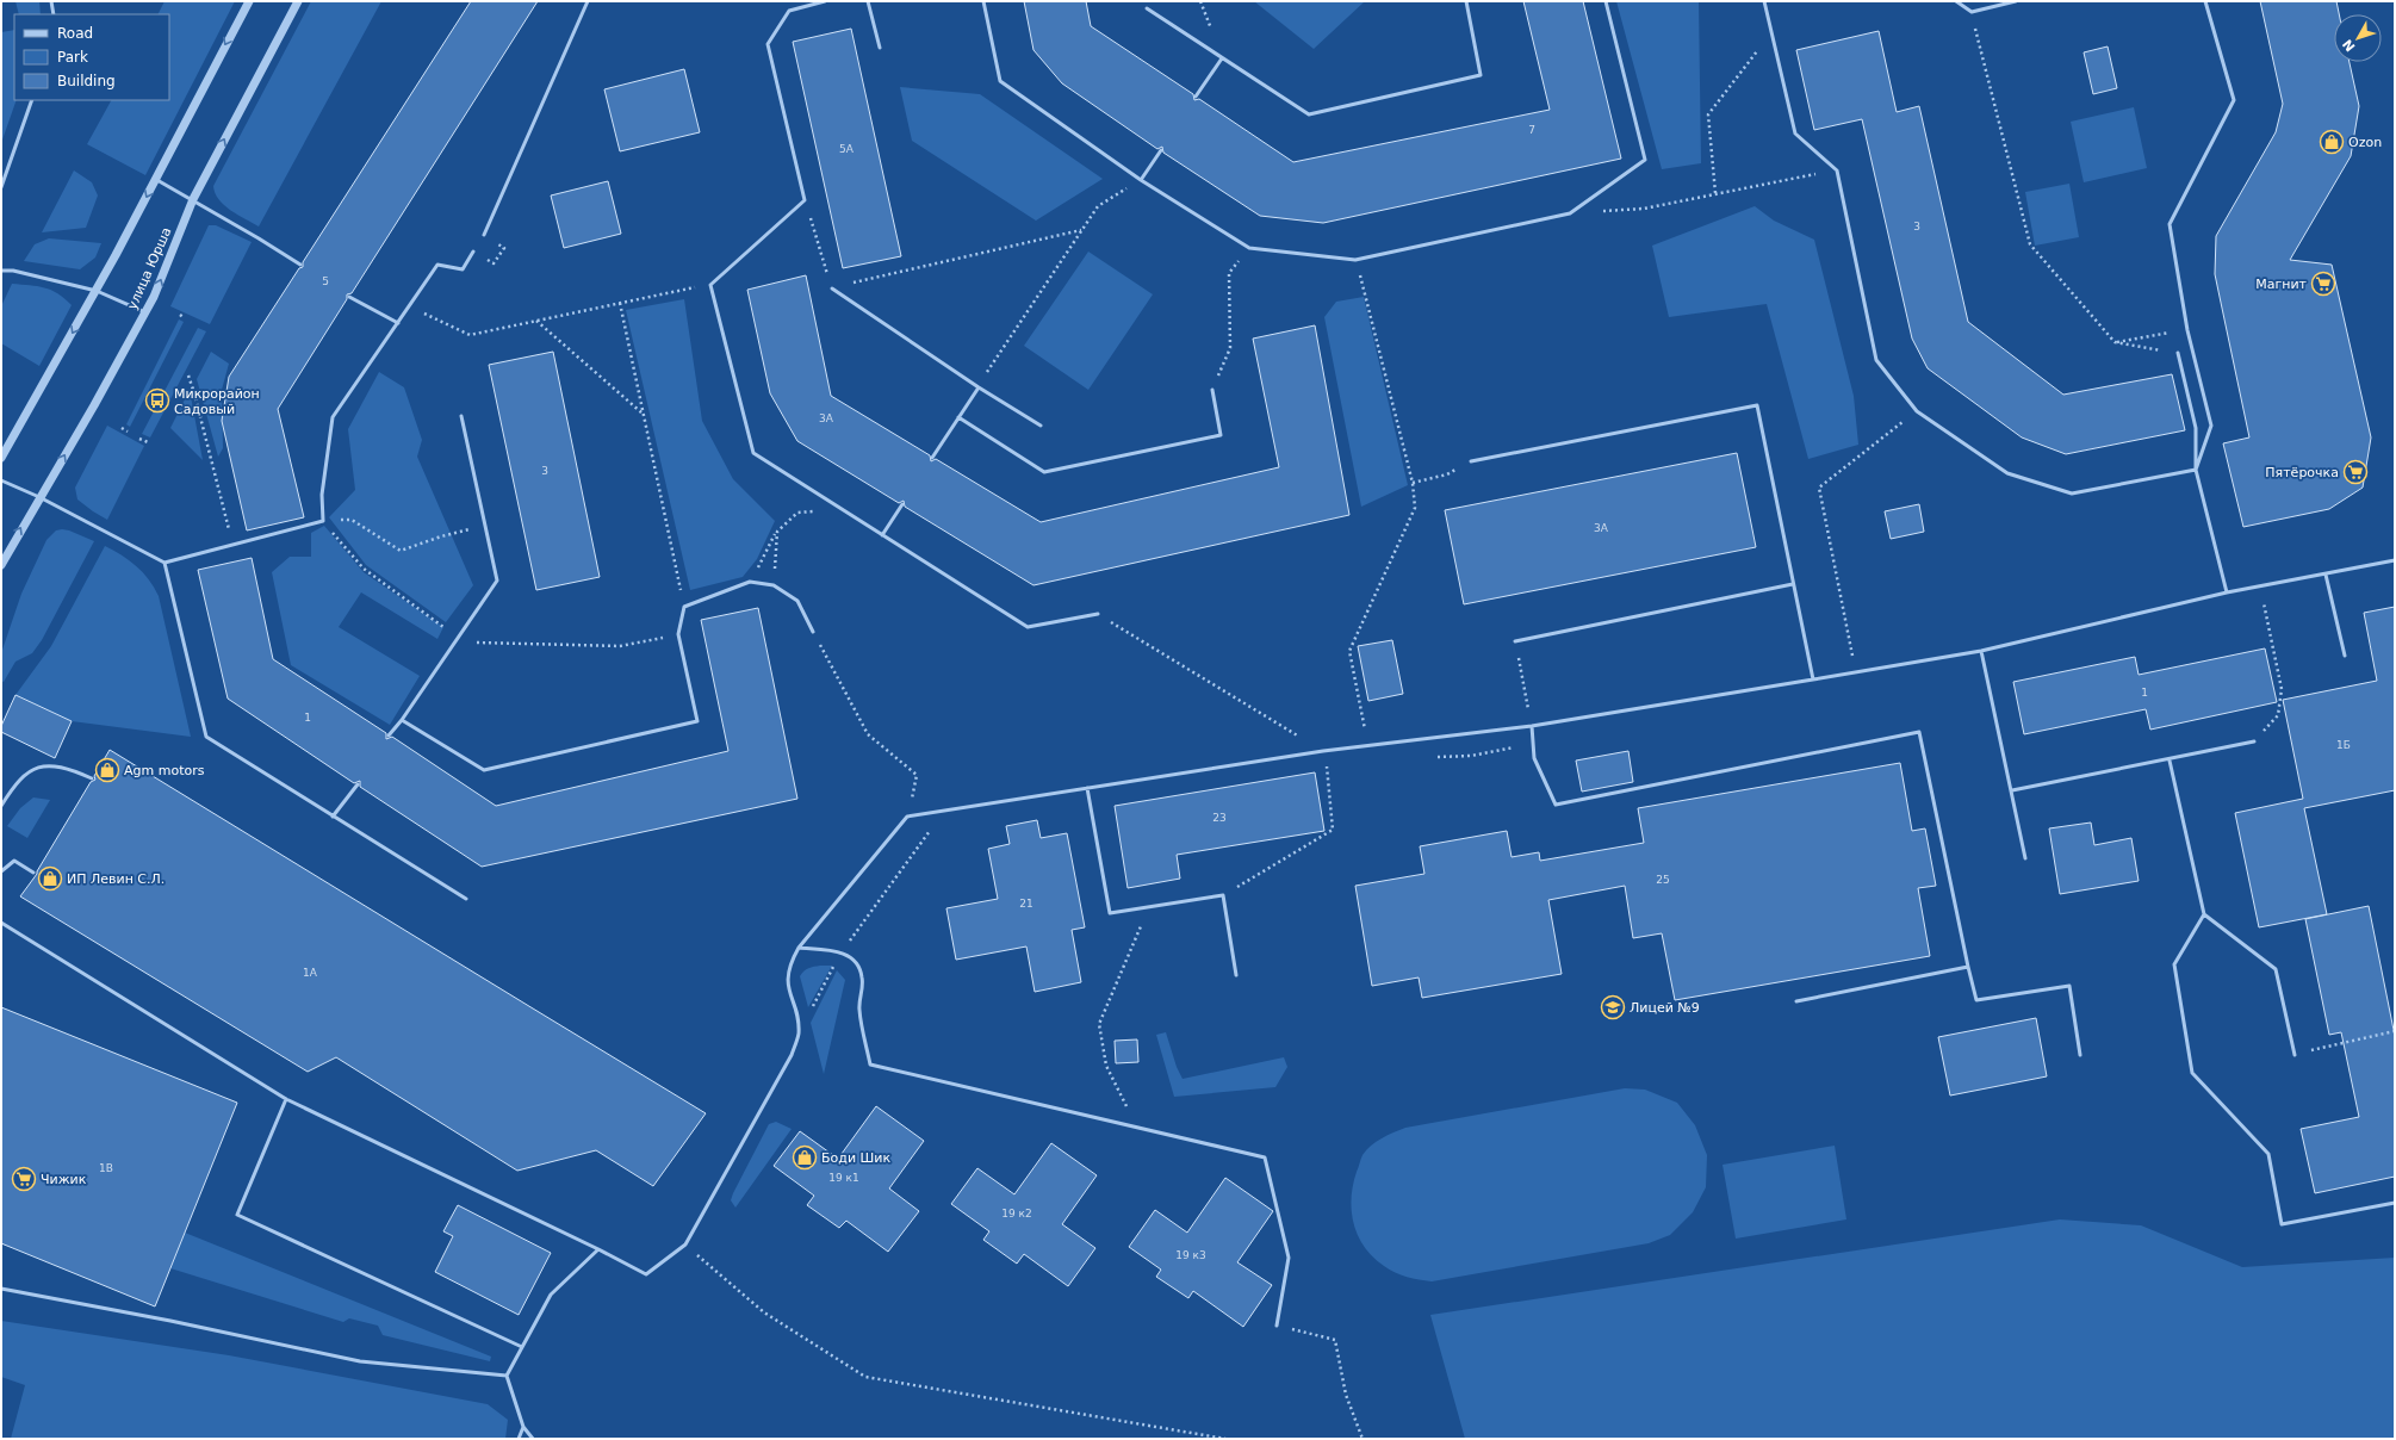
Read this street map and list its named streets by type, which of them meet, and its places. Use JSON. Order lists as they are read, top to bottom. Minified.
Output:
{"streets":{"street":["улица Юрша"]},"places":{"shop":["Ozon","Agm motors","ИП Левин С.Л.","Боди Шик"],"supermarket":["Магнит","Пятёрочка","Чижик"],"bus stop":["Микрорайон Садовый"],"school or university":["Лицей №9"]},"house_numbers":["7","5А","3","5","3А","3","3А","1","1","1Б","23","25","21","1А","1В","19 к1","19 к2","19 к3"],"legend":["Road","Park","Building"],"north":"bottom left"}
